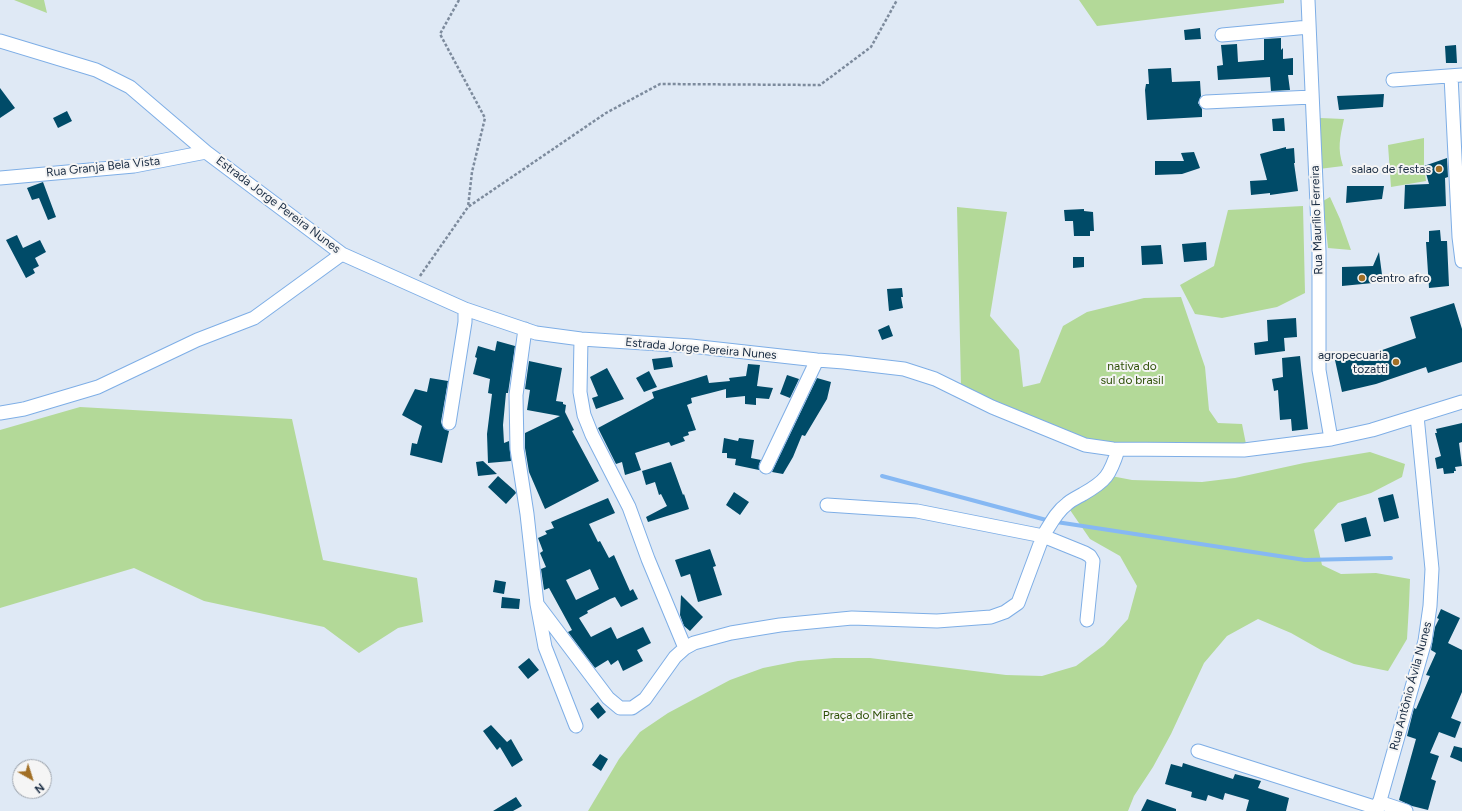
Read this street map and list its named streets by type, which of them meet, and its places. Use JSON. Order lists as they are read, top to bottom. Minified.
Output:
{"streets":{"street":["Rua Granja Bela Vista","Estrada Jorge Pereira Nunes","Rua Maurílio Ferreira","Rua Antônio Ávila Nunes"]},"crossings":[["Rua Granja Bela Vista","Estrada Jorge Pereira Nunes"],["Estrada Jorge Pereira Nunes","Rua Maurílio Ferreira"],["Estrada Jorge Pereira Nunes","Rua Antônio Ávila Nunes"]],"parks":["nativa do sul do brasil","Praça do Mirante"],"places":["salao de festas","centro afro","agropecuaria tozatti"],"north":"bottom right"}
